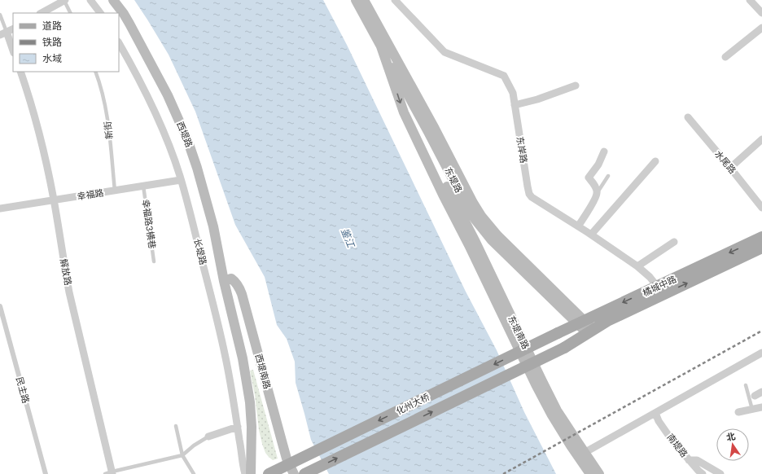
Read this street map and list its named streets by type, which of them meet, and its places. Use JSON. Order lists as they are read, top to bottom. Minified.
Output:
{"streets":{"main road":["西堤路","东堤路","橘城中路","东堤南路","西堤南路","化州大桥"],"street":["东岸路","水尾路","幸福路","长堤路","解放路","民主路","南堤路"],"lane":["新街","幸福路3横巷"]},"crossings":[["新街","幸福路"],["西堤路","西堤南路"],["东岸路","橘城中路"],["东堤路","橘城中路"],["幸福路","幸福路3横巷"],["幸福路","长堤路"],["幸福路","解放路"],["橘城中路","化州大桥"]],"water":["鉴江"],"legend":["道路","铁路","水域"],"north":"top"}
